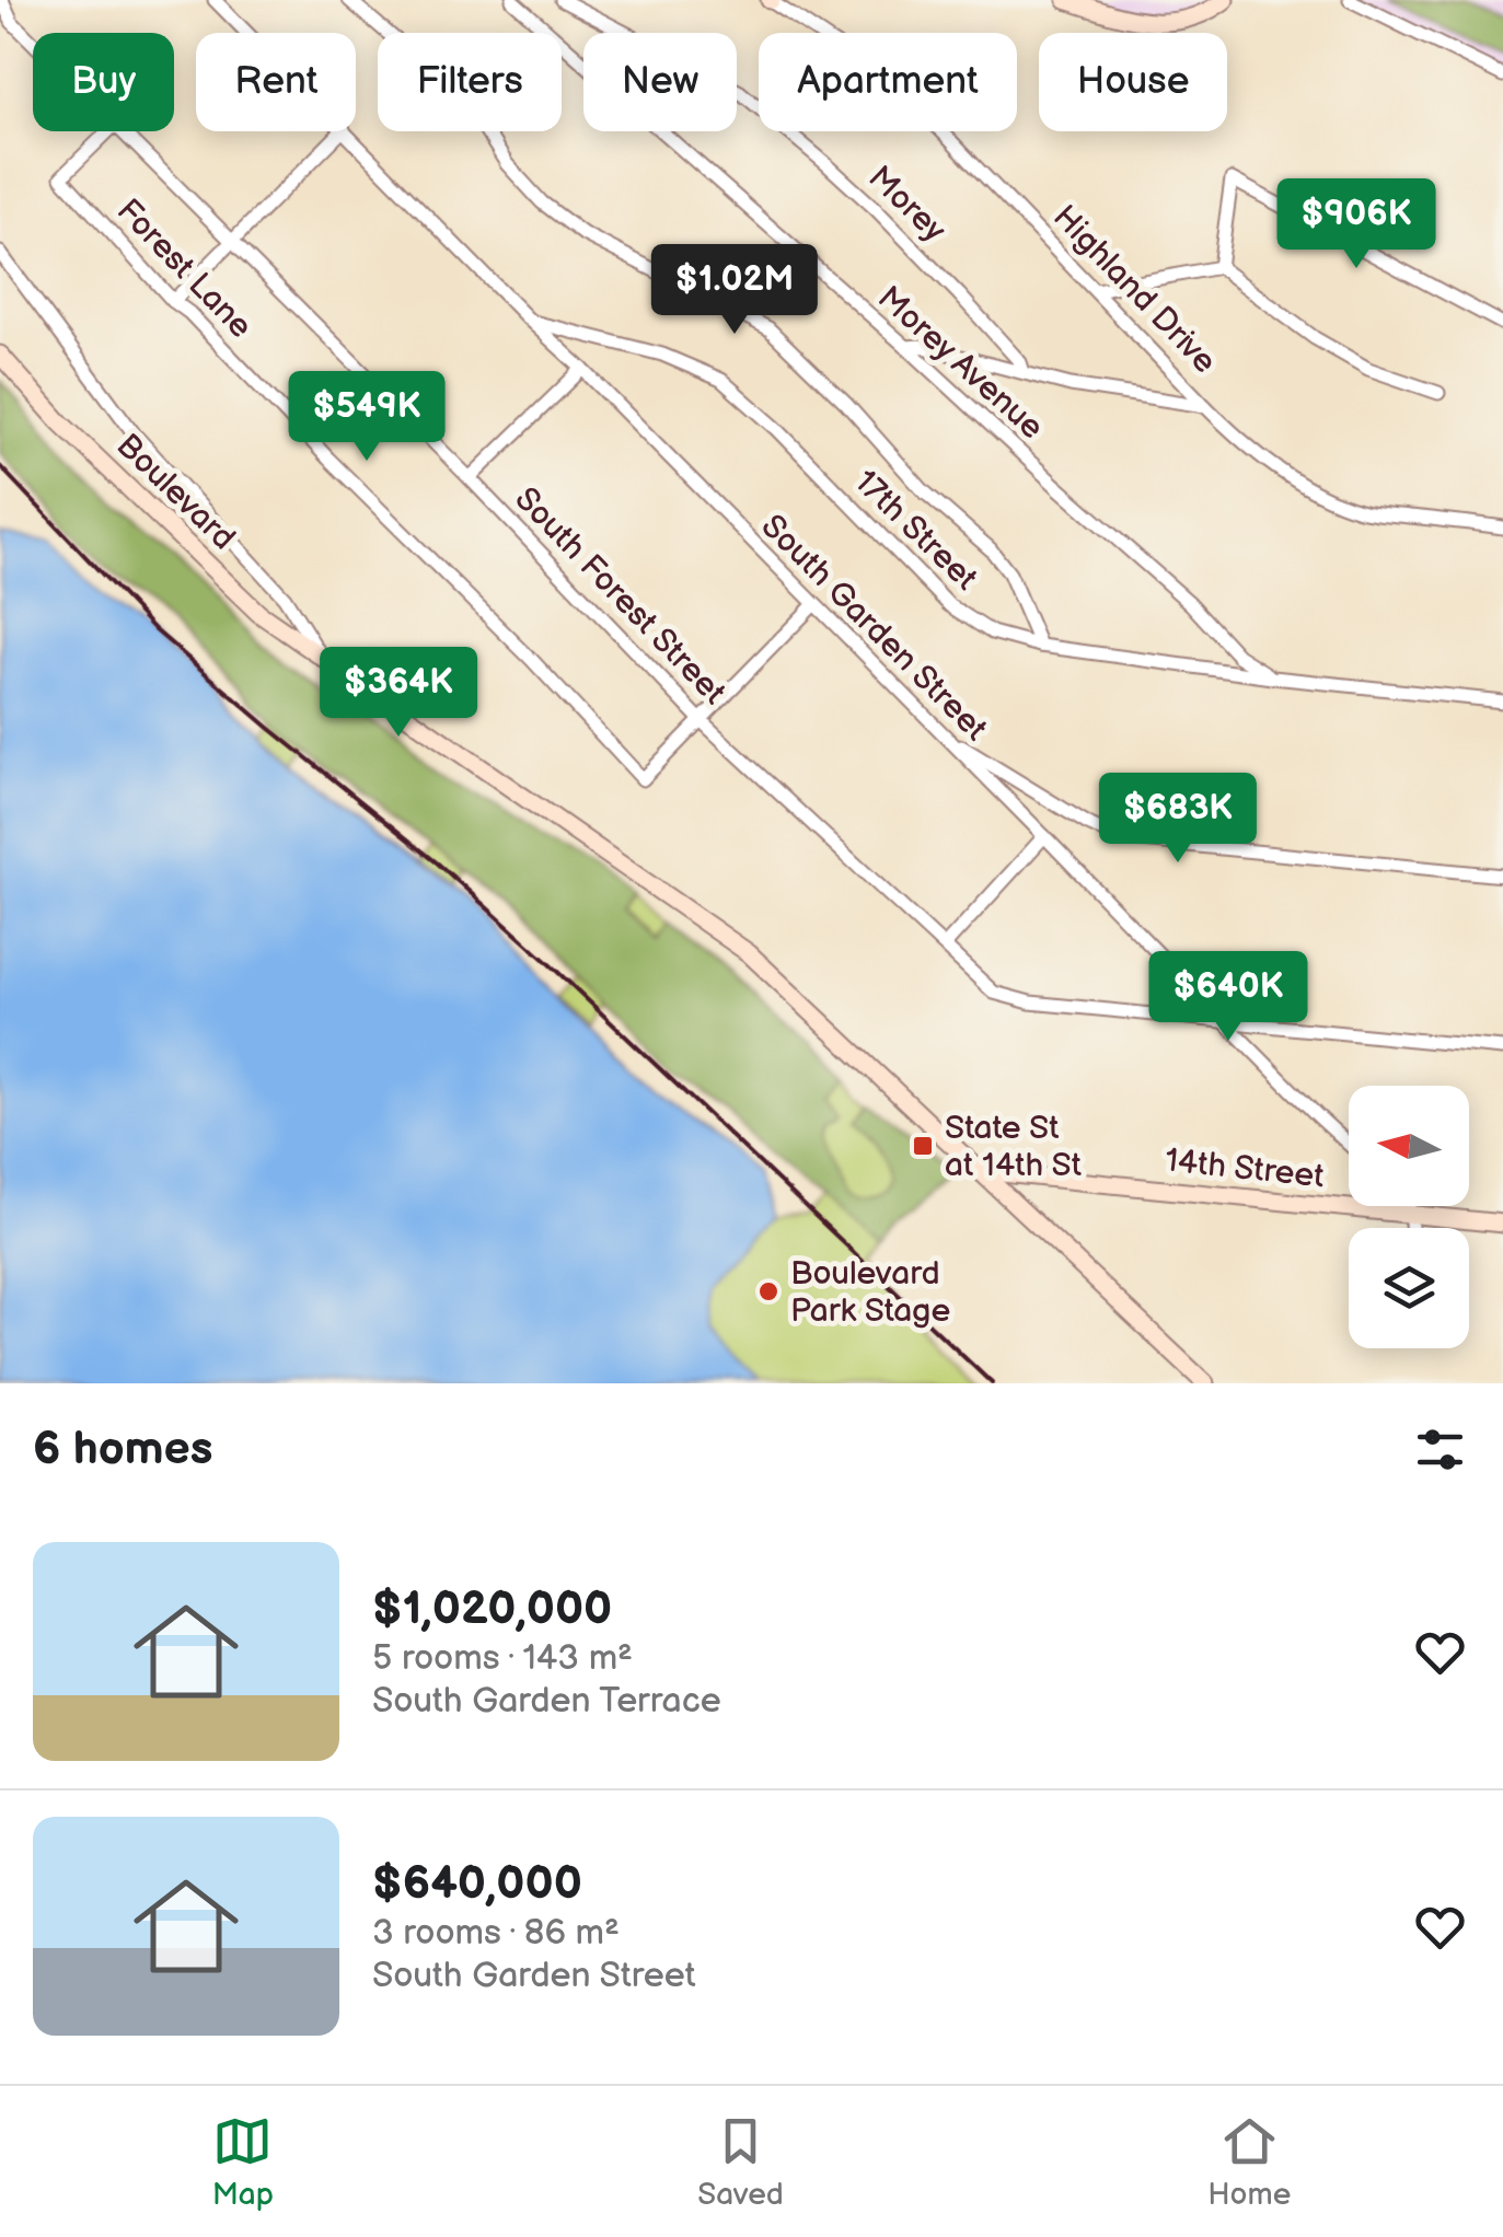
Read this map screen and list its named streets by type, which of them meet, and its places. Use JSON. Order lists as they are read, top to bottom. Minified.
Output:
{"streets":{"main road":["Boulevard","14th Street"],"street":["Morey","Forest Lane","Highland Drive","Morey Avenue","17th Street","South Forest Street","South Garden Street"]},"crossings":[["Forest Lane","South Forest Street"],["Morey Avenue","17th Street"],["Boulevard","14th Street"],["17th Street","South Garden Street"],["South Forest Street","South Garden Street"]],"places":{"transit":["State St at 14th St"],"other":["Boulevard Park Stage"]},"north":"left","page":{"chip":["Buy","Rent","Filters","New","Apartment","House"],"price":["$906K","$1.02M","$549K","$364K","$683K","$640K"],"heading":"6 homes","list":[{"name":"$1,020,000","note":"5 rooms · 143 m² · South Garden Terrace"},{"name":"$640,000","note":"3 rooms · 86 m² · South Garden Street"}],"tabs":["Map","Saved","Home"]}}
